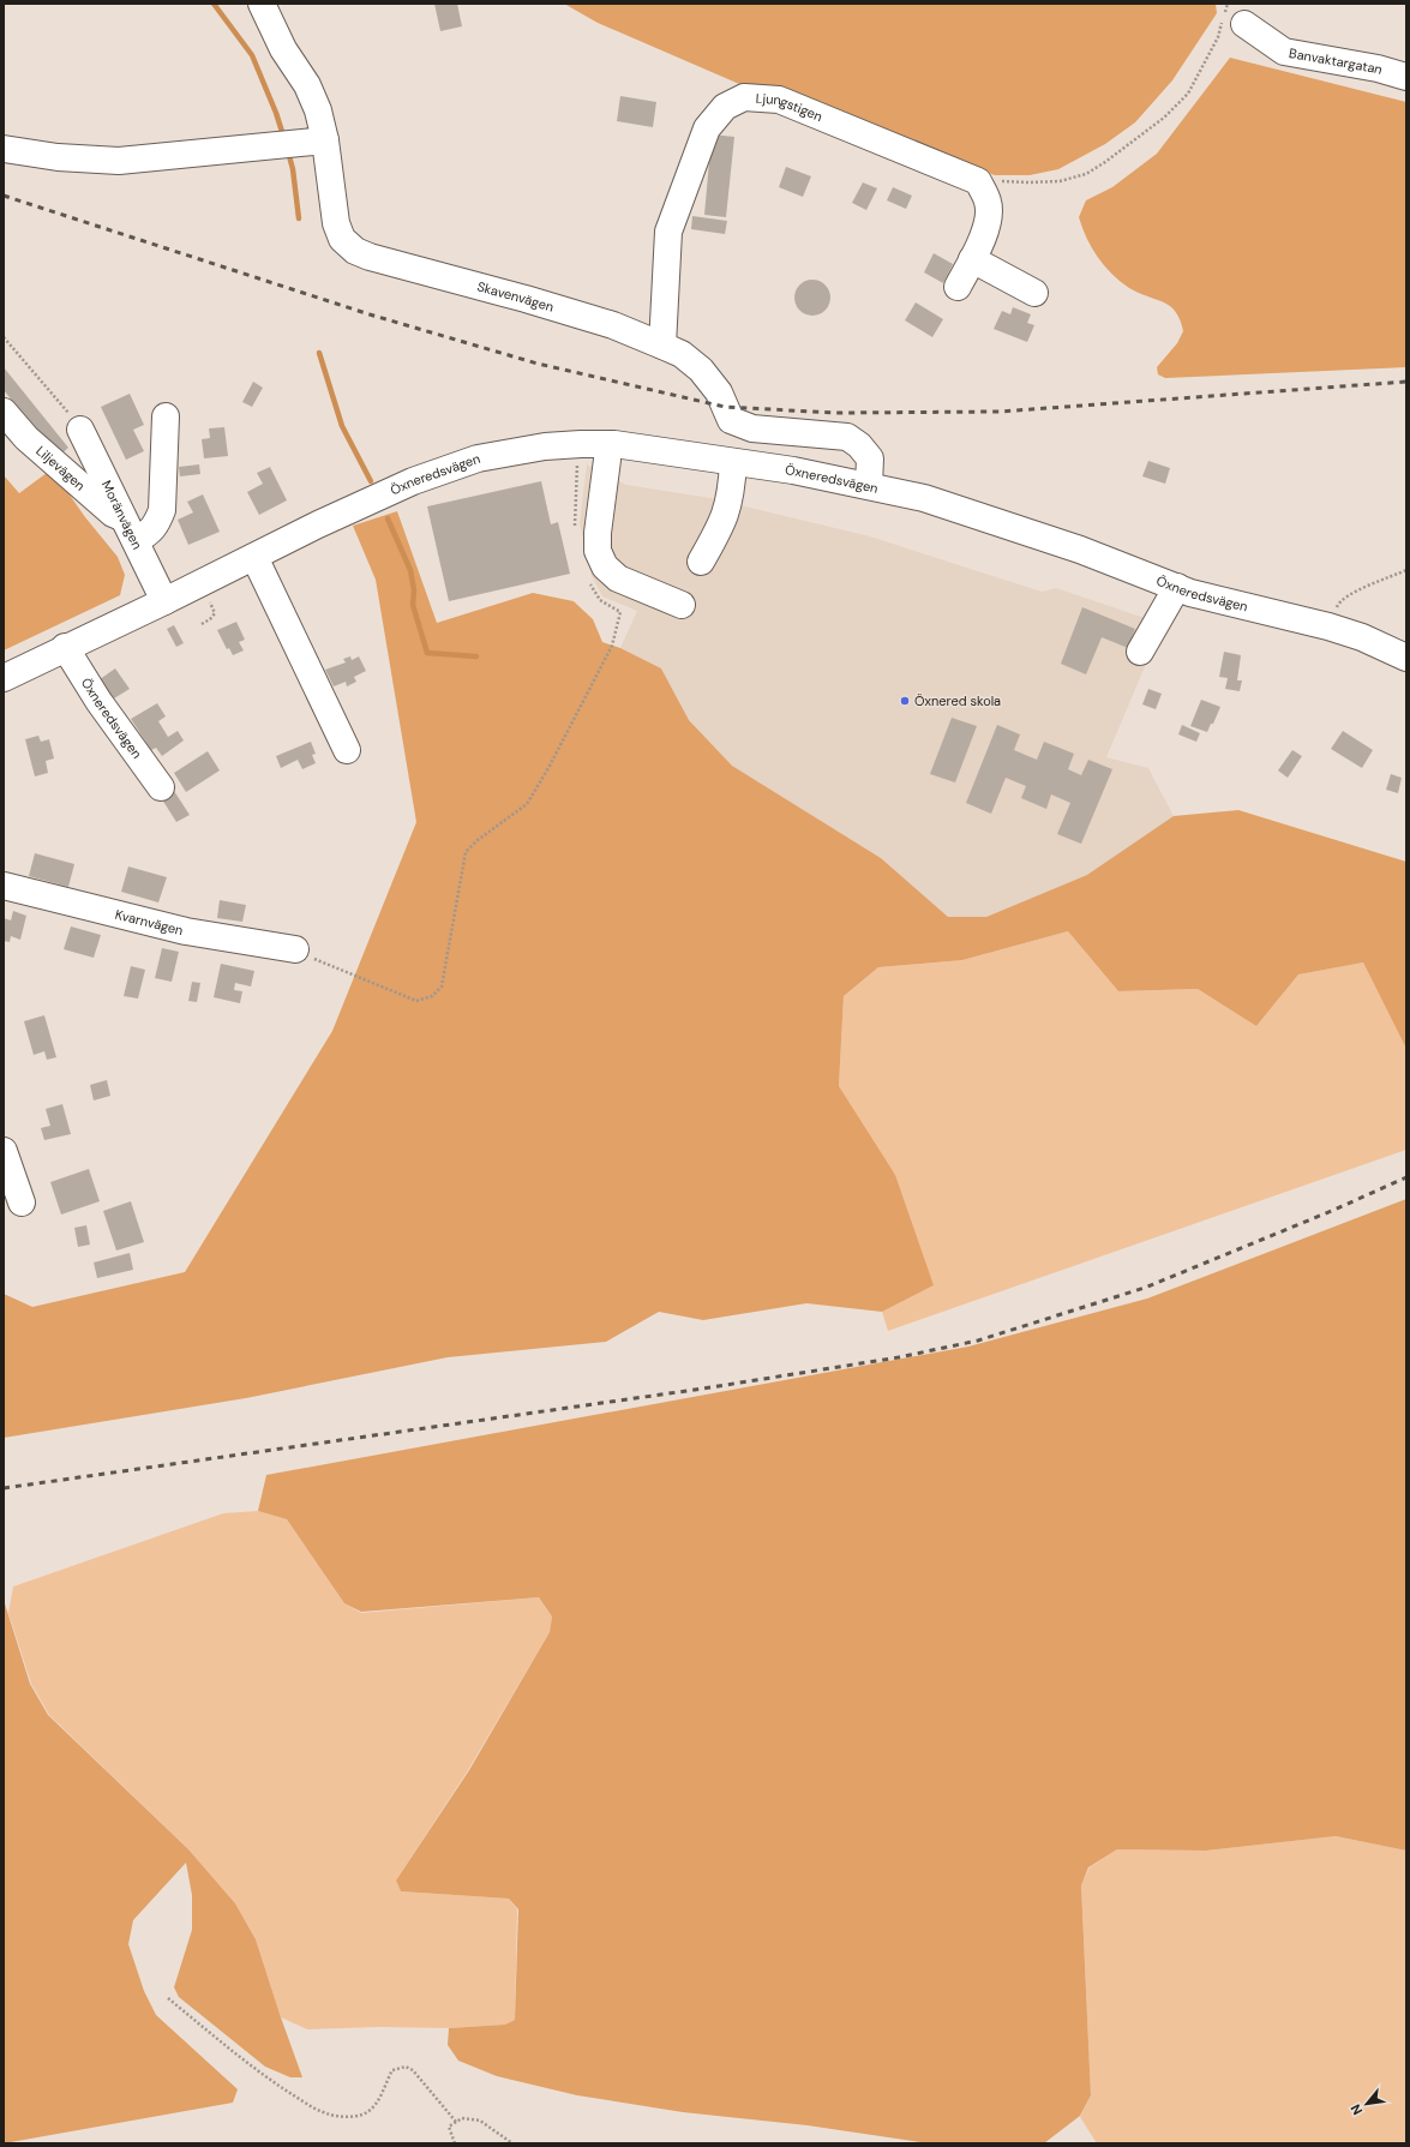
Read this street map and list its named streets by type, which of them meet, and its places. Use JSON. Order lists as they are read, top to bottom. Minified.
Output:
{"streets":{"street":["Banvaktargatan","Ljungstigen","Skavenvägen","Liljevägen","Öxneredsvägen","Moränvägen","Kvarnvägen"]},"crossings":[["Ljungstigen","Skavenvägen"],["Skavenvägen","Öxneredsvägen"],["Liljevägen","Moränvägen"],["Öxneredsvägen","Moränvägen"]],"places":["Öxnered skola"],"north":"bottom left"}
